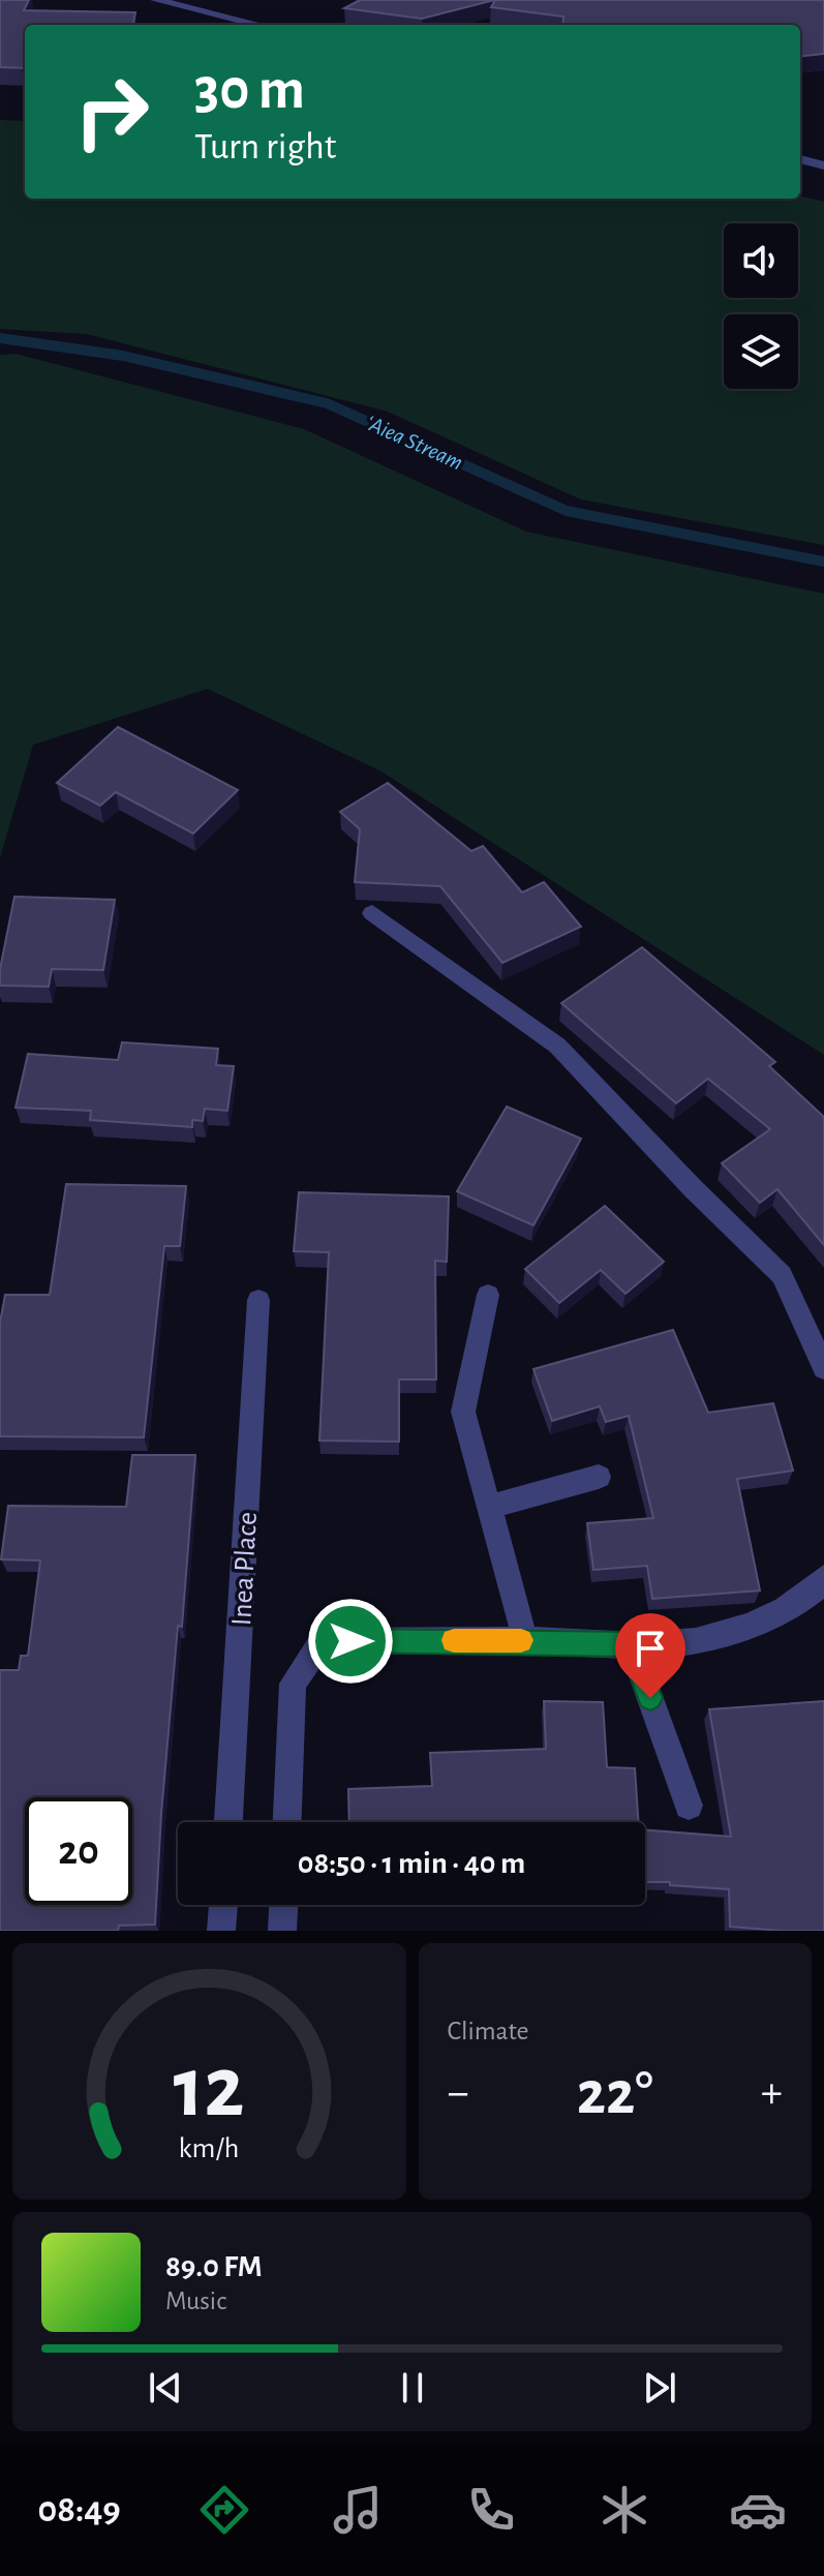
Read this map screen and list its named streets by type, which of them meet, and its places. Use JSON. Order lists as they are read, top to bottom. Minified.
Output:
{"streets":{"street":["Inea Place"]},"water":["ʻAiea Stream"],"page":{"turn":["30 m","Turn right"],"limit":"20","trip":"08:50 · 1 min · 40 m","tile":"Climate","heat":["−","22°","+"],"song":["89.0 FM","Music"],"tabs":"08:49","gauge":["12","km/h"]}}
